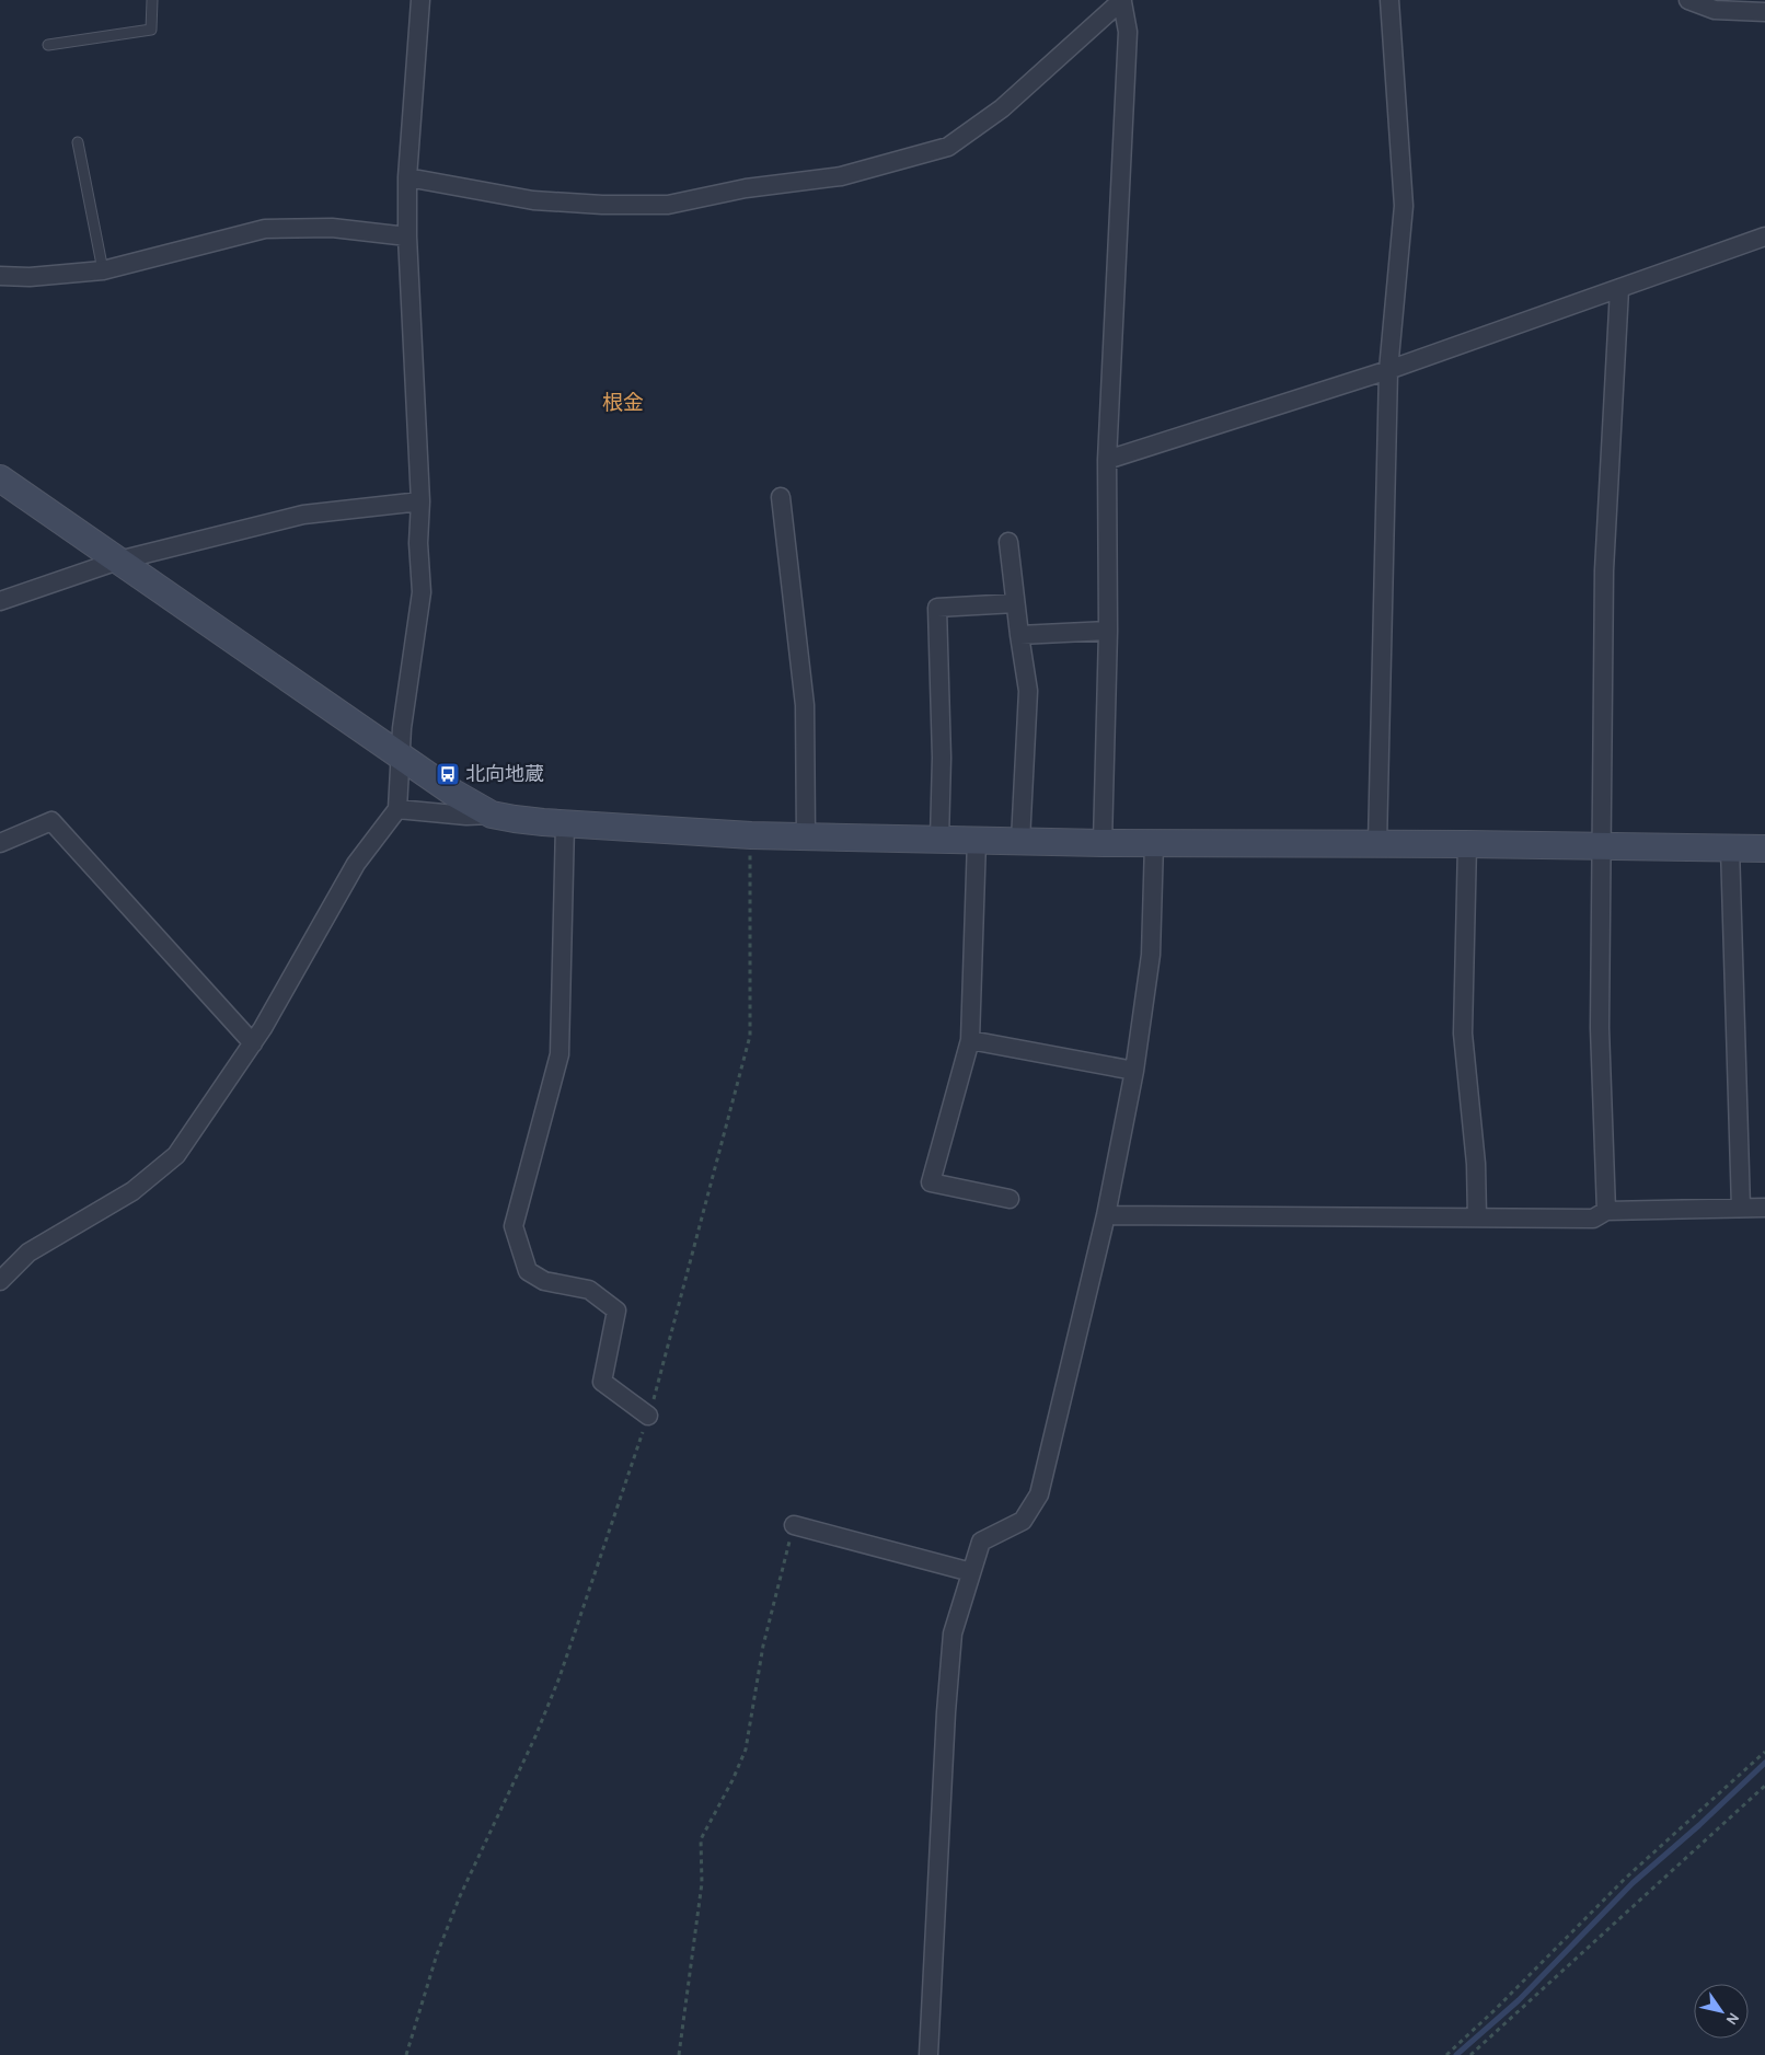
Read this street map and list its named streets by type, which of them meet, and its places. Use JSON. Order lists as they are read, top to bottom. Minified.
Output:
{"districts":["根金"],"places":{"bus stop":["北向地蔵"]},"north":"bottom right"}
